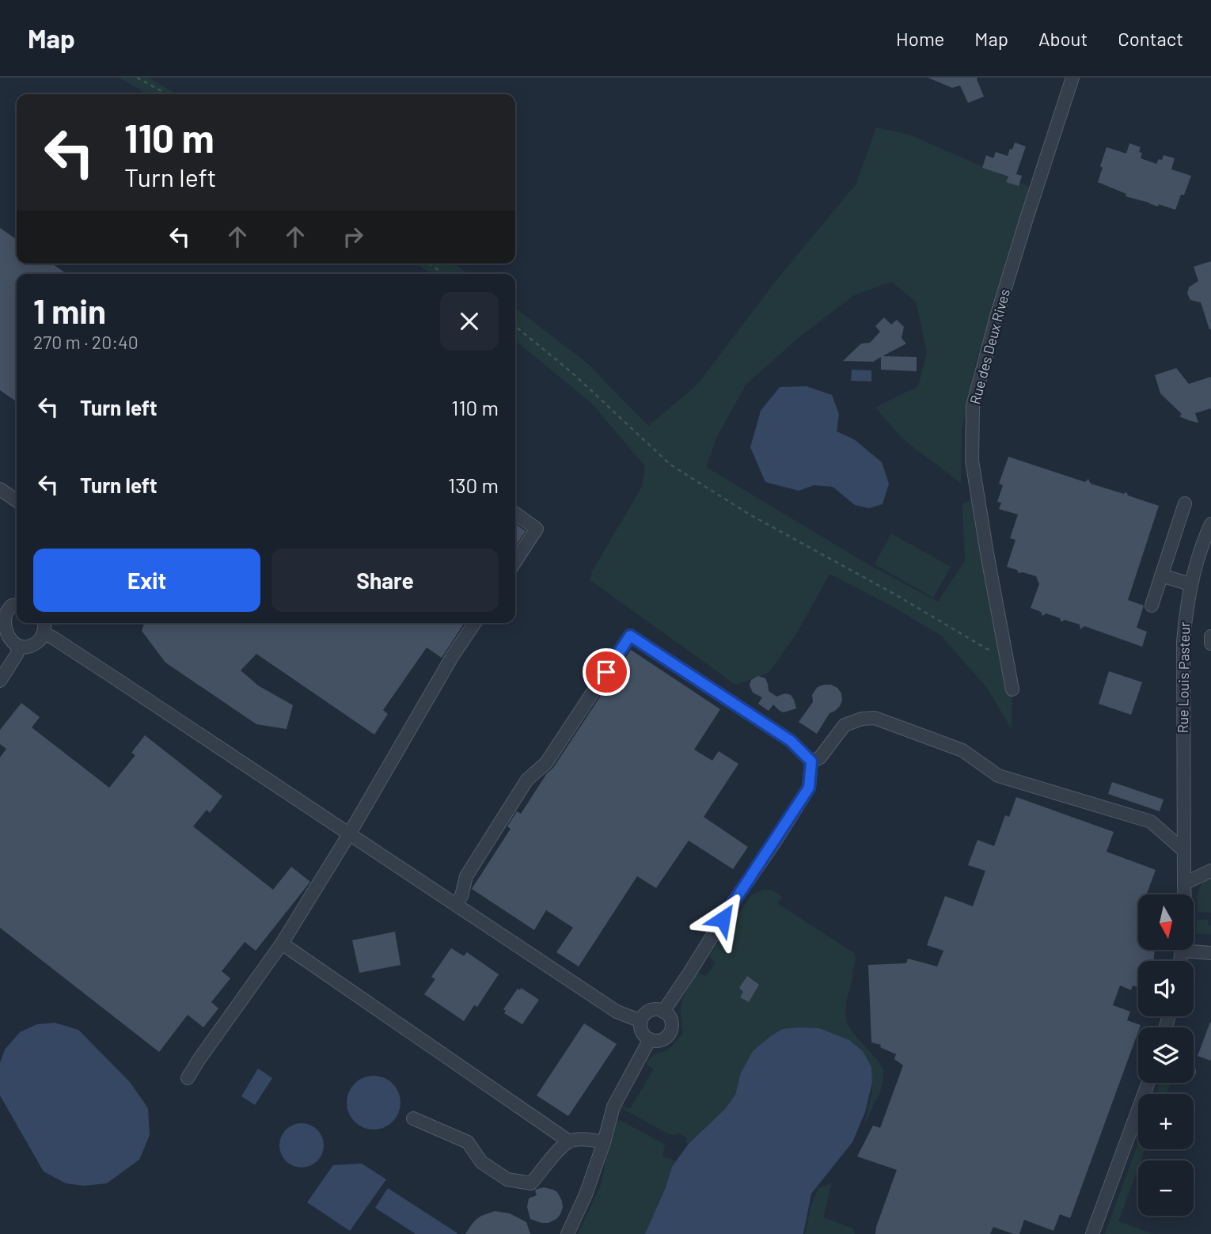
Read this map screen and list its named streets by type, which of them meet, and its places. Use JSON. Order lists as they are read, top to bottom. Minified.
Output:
{"streets":{"street":["Rue des Deux Rives","Rue Louis Pasteur"]},"north":"bottom","page":{"header":"Map","nav":["Home","Map","About","Contact"],"turn":["110 m","Turn left"],"heading":["1 min","270 m · 20:40"],"list":[{"name":"Turn left","value":"110 m"},{"name":"Turn left","value":"130 m"}],"buttons":["Exit","Share"],"map_buttons":["+","−"]}}
